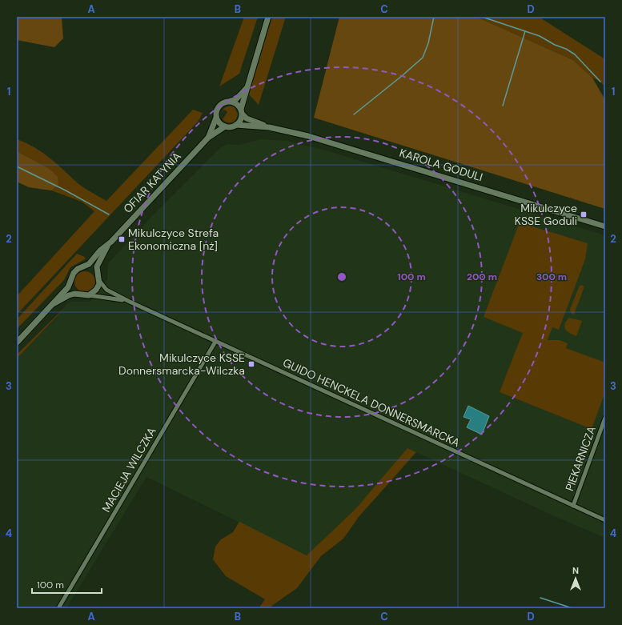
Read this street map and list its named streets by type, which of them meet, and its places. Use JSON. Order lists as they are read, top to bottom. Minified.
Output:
{"streets":{"street":["KAROLA GODULI","OFIAR KATYNIA","GUIDO HENCKELA DONNERSMARCKA","PIEKARNICZA","MACIEJA WILCZKA"]},"crossings":[["KAROLA GODULI","OFIAR KATYNIA"],["OFIAR KATYNIA","GUIDO HENCKELA DONNERSMARCKA"],["GUIDO HENCKELA DONNERSMARCKA","PIEKARNICZA"],["GUIDO HENCKELA DONNERSMARCKA","MACIEJA WILCZKA"]],"places":{"transit":["Mikulczyce KSSE Goduli","Mikulczyce Strefa Ekonomiczna [nż]","Mikulczyce KSSE Donnersmarcka-Wilczka"]},"scale_bar":"100 m","north":"top","grid":{"columns":["A","B","C","D"],"rows":["1","2","3","4"]},"rings":["100 m","200 m","300 m"]}
